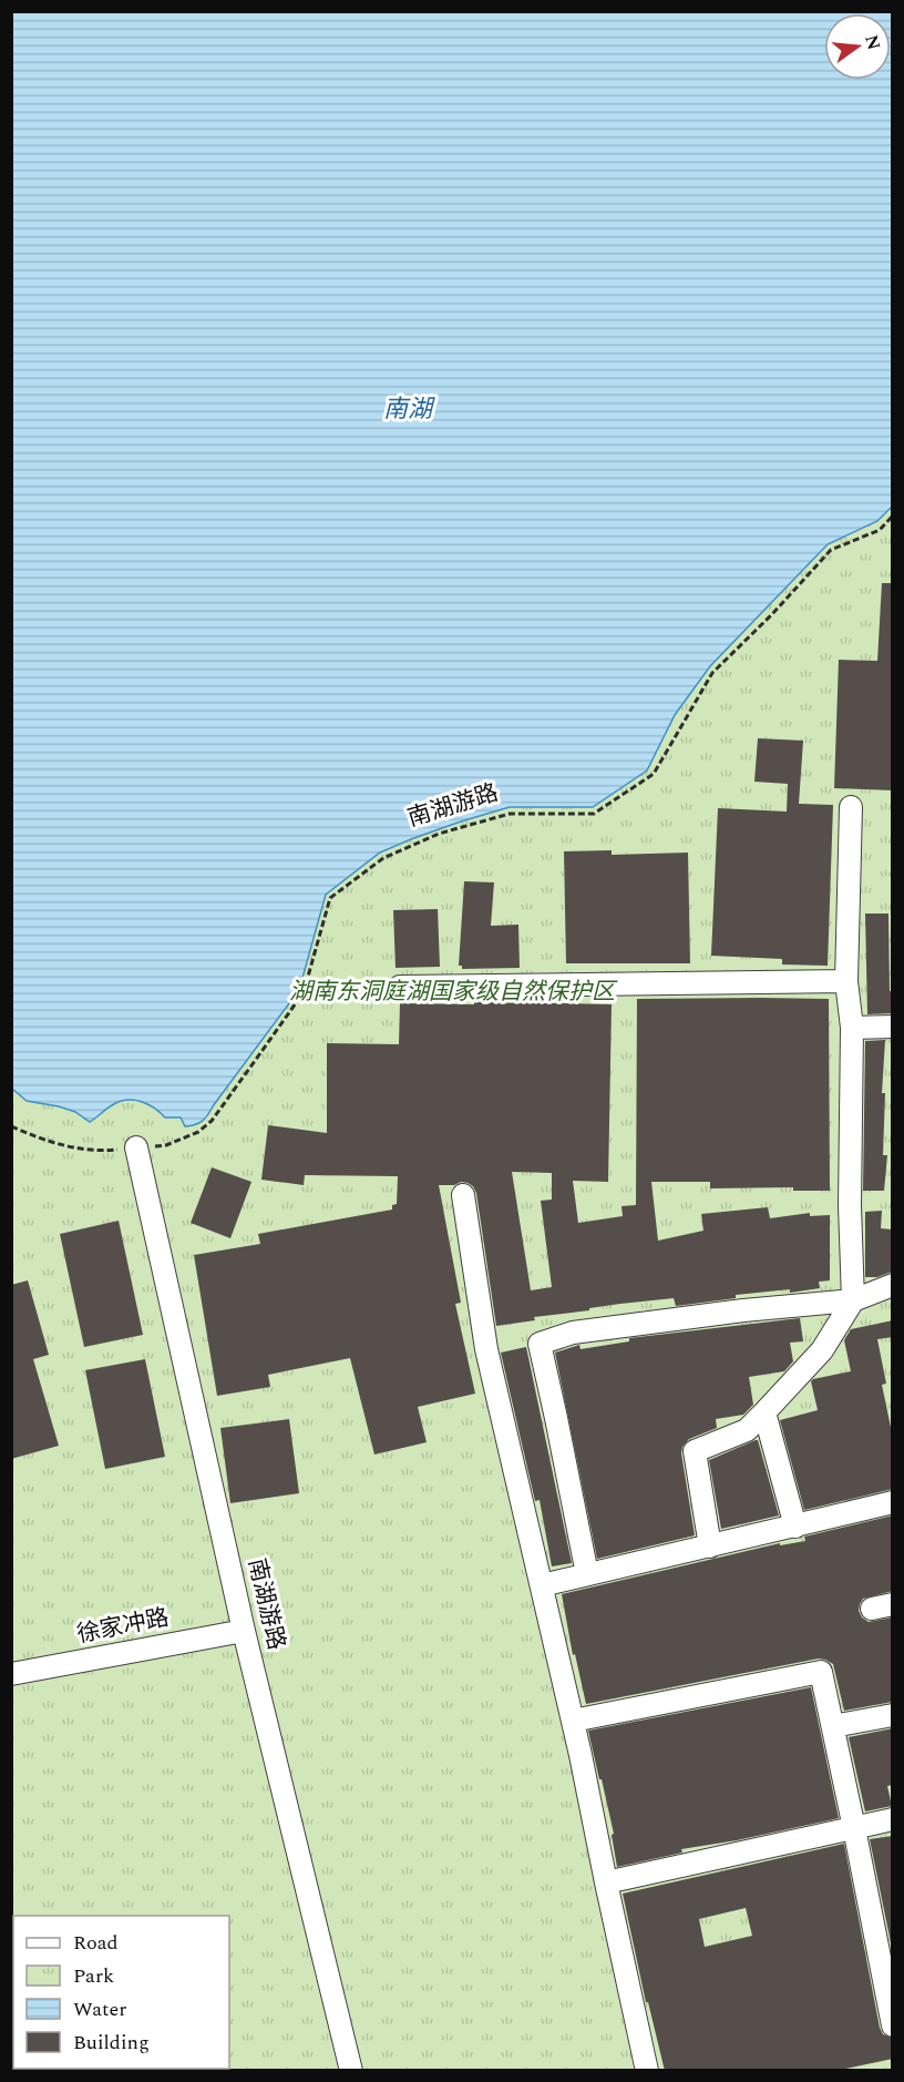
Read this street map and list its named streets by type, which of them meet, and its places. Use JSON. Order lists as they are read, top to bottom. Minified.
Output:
{"streets":{"street":["南湖游路","徐家冲路"]},"crossings":[["南湖游路","徐家冲路"]],"water":["南湖"],"parks":["湖南东洞庭湖国家级自然保护区"],"legend":["Road","Park","Water","Building"],"north":"right"}
